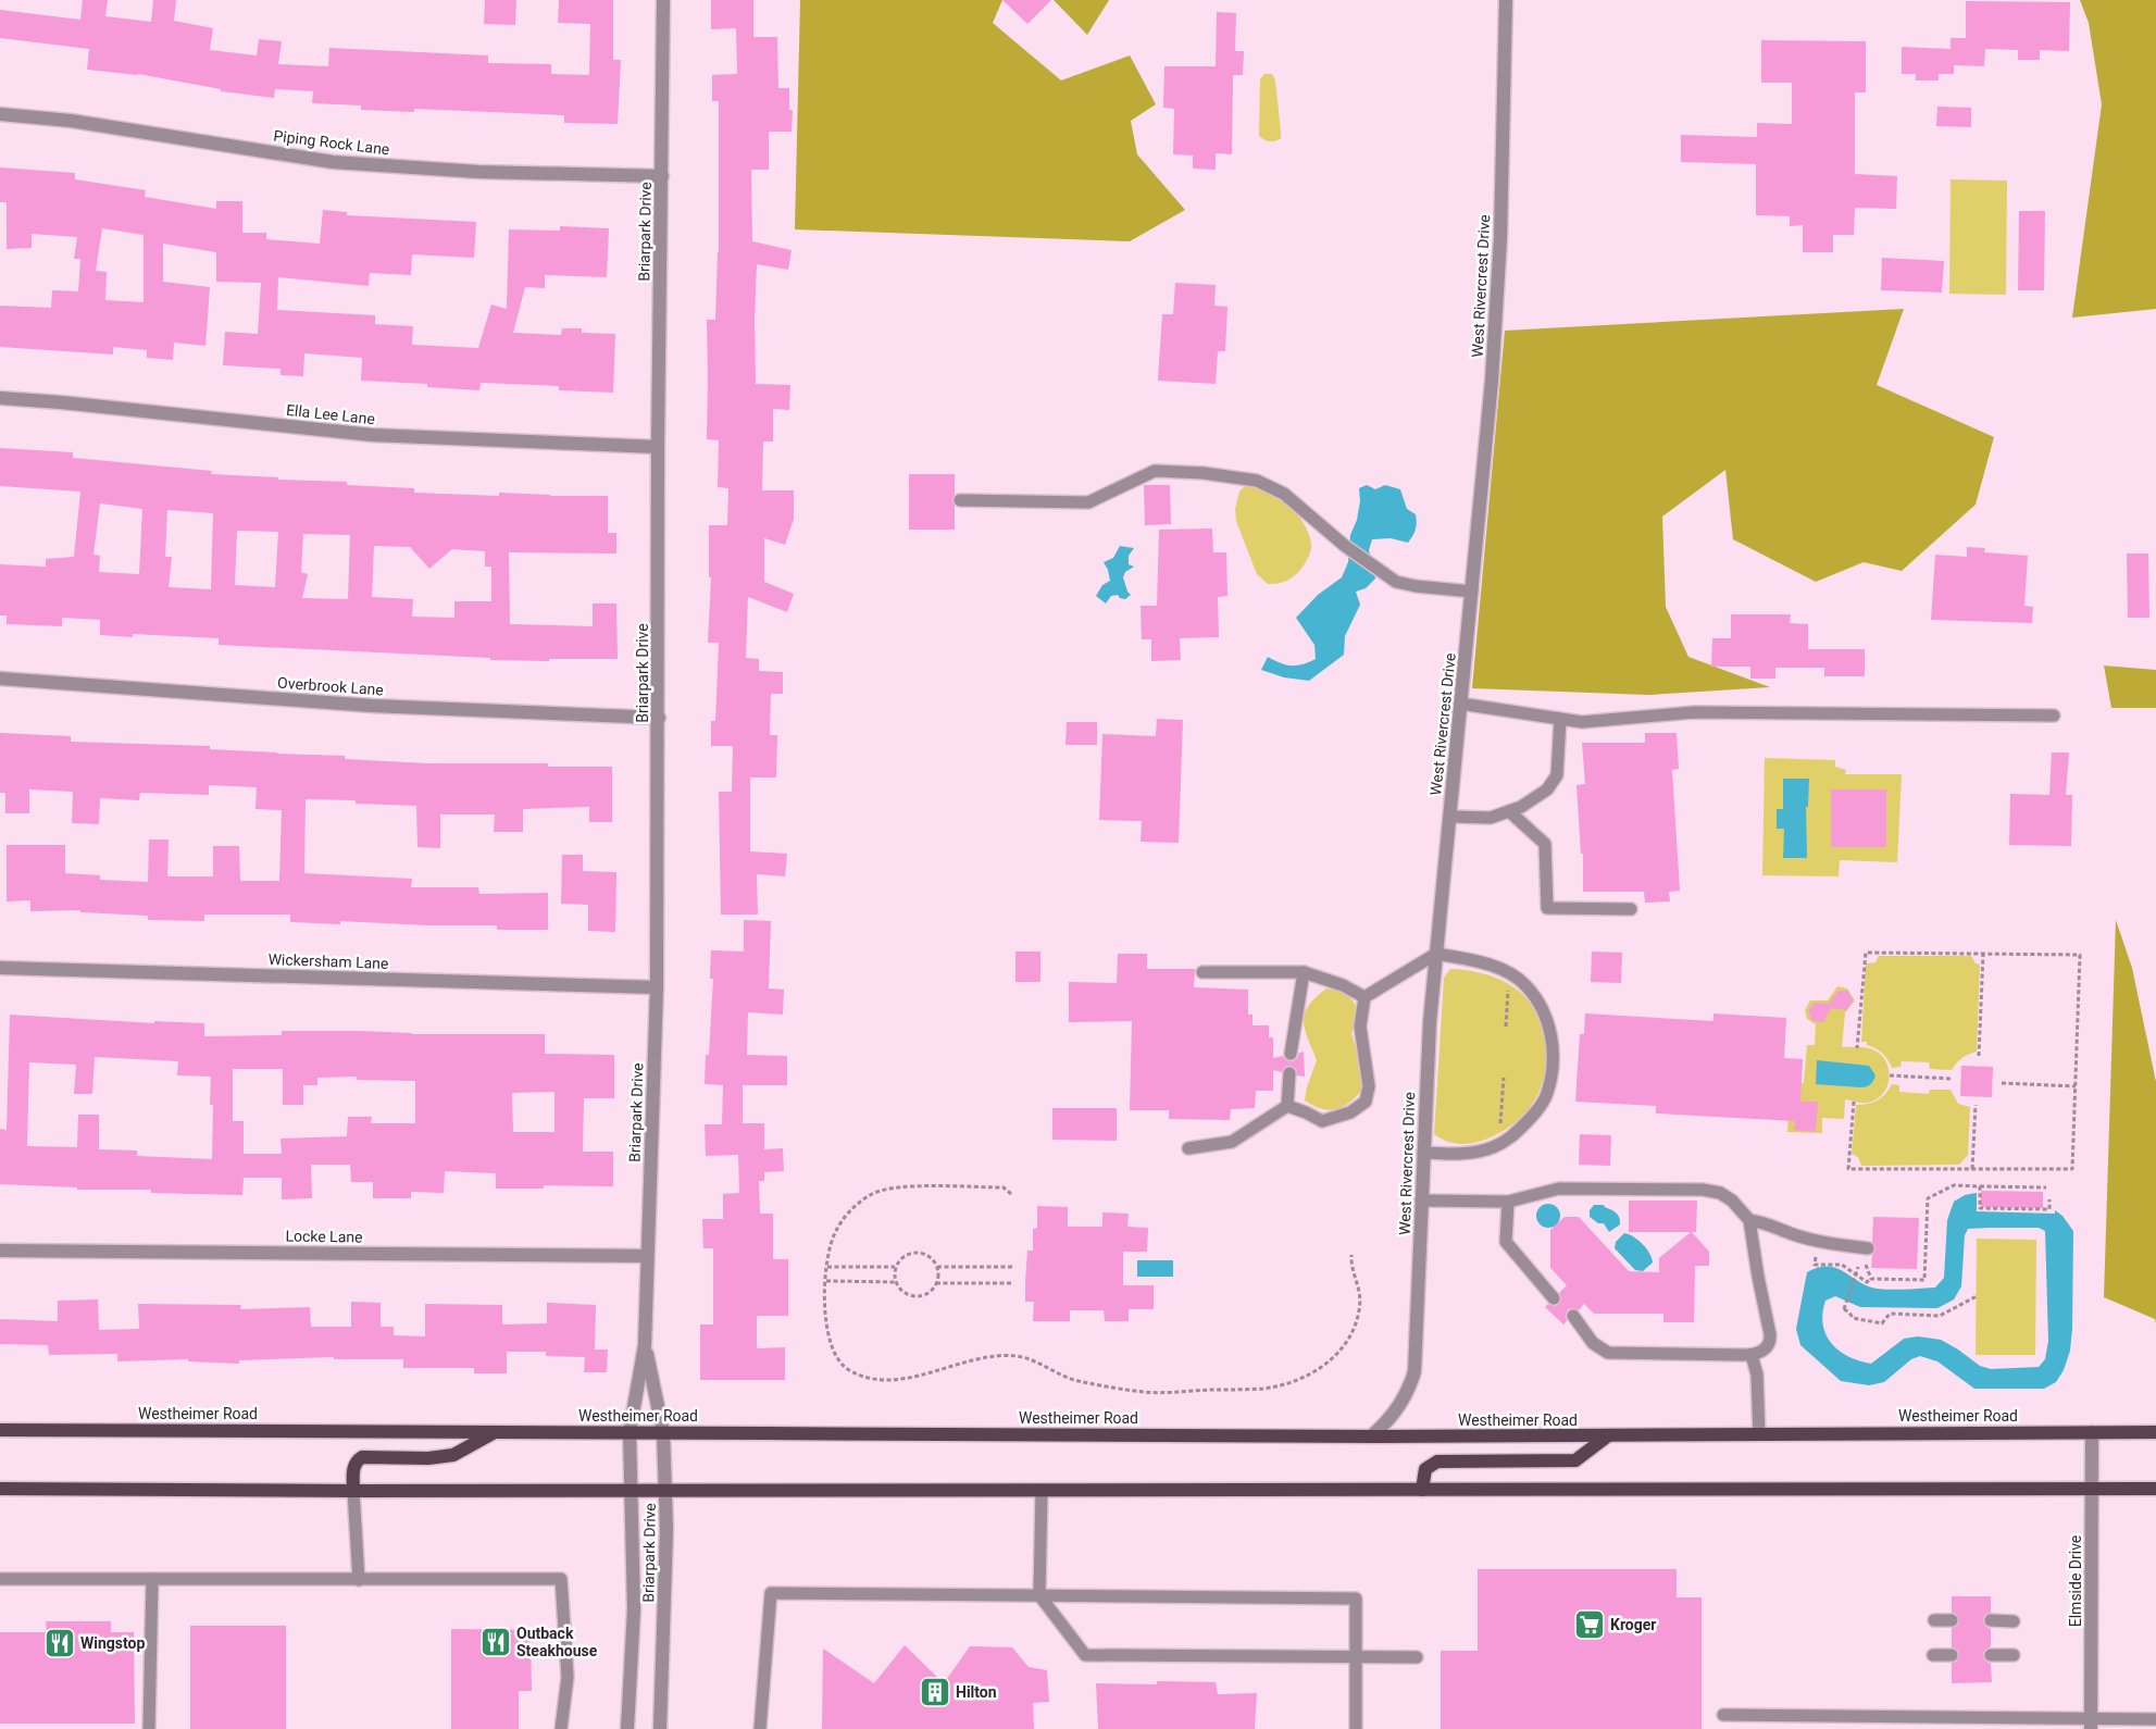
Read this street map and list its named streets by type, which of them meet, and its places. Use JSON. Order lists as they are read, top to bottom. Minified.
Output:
{"streets":{"main road":["Westheimer Road"],"street":["Piping Rock Lane","Briarpark Drive","West Rivercrest Drive","Ella Lee Lane","Overbrook Lane","Wickersham Lane","Locke Lane","Elmside Drive"]},"crossings":[["Piping Rock Lane","Briarpark Drive"],["Briarpark Drive","Ella Lee Lane"],["Briarpark Drive","Overbrook Lane"],["Briarpark Drive","Wickersham Lane"],["Briarpark Drive","Locke Lane"],["Briarpark Drive","Westheimer Road"],["West Rivercrest Drive","Westheimer Road"],["Westheimer Road","Elmside Drive"]],"places":{"supermarket":["Kroger"],"restaurant":["Outback Steakhouse","Wingstop"],"building":["Hilton"]}}
